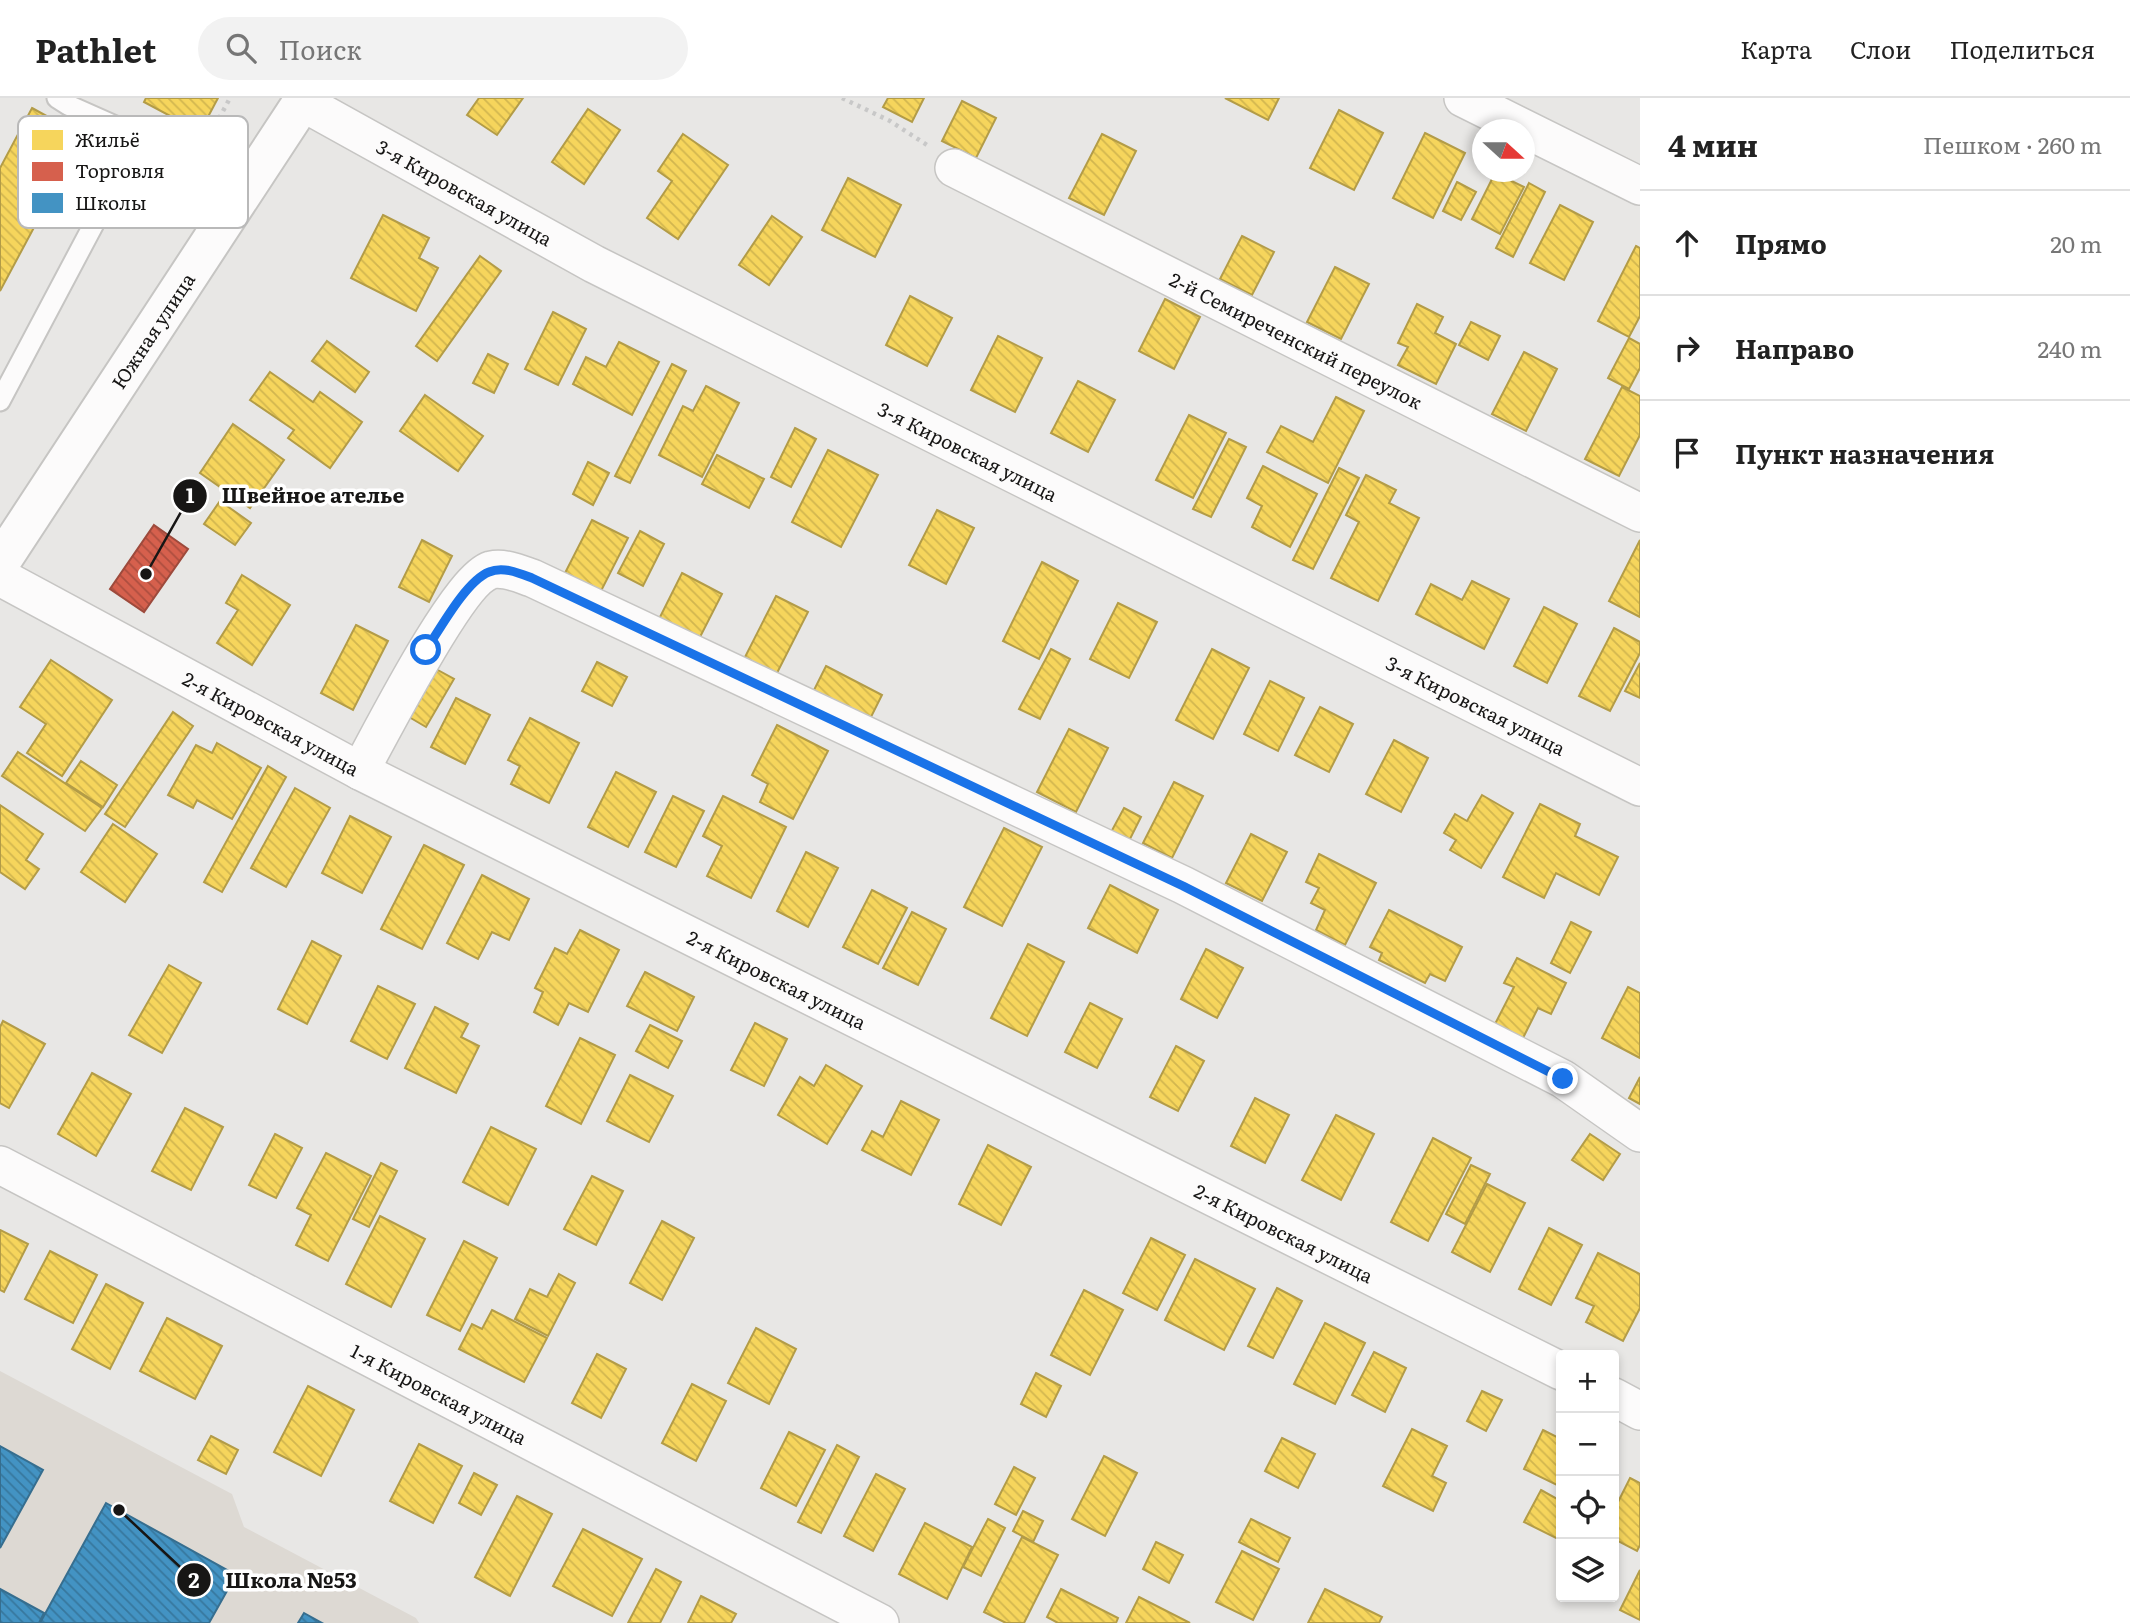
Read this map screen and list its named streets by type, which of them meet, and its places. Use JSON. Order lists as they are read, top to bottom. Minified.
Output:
{"streets":{"street":["3-я Кировская улица","Южная улица","2-й Семиреченский переулок","2-я Кировская улица","1-я Кировская улица"]},"crossings":[["3-я Кировская улица","Южная улица"]],"places":["Швейное ателье","Школа №53"],"legend":["Жильё","Торговля","Школы"],"north":"right","page":{"header":"Pathlet","search":"Поиск","nav":["Карта","Слои","Поделиться"],"heading":["4 мин","Пешком · 260 m"],"list":[["Прямо","20 m"],["Направо","240 m"],"Пункт назначения"],"map_buttons":["+","−"]}}
